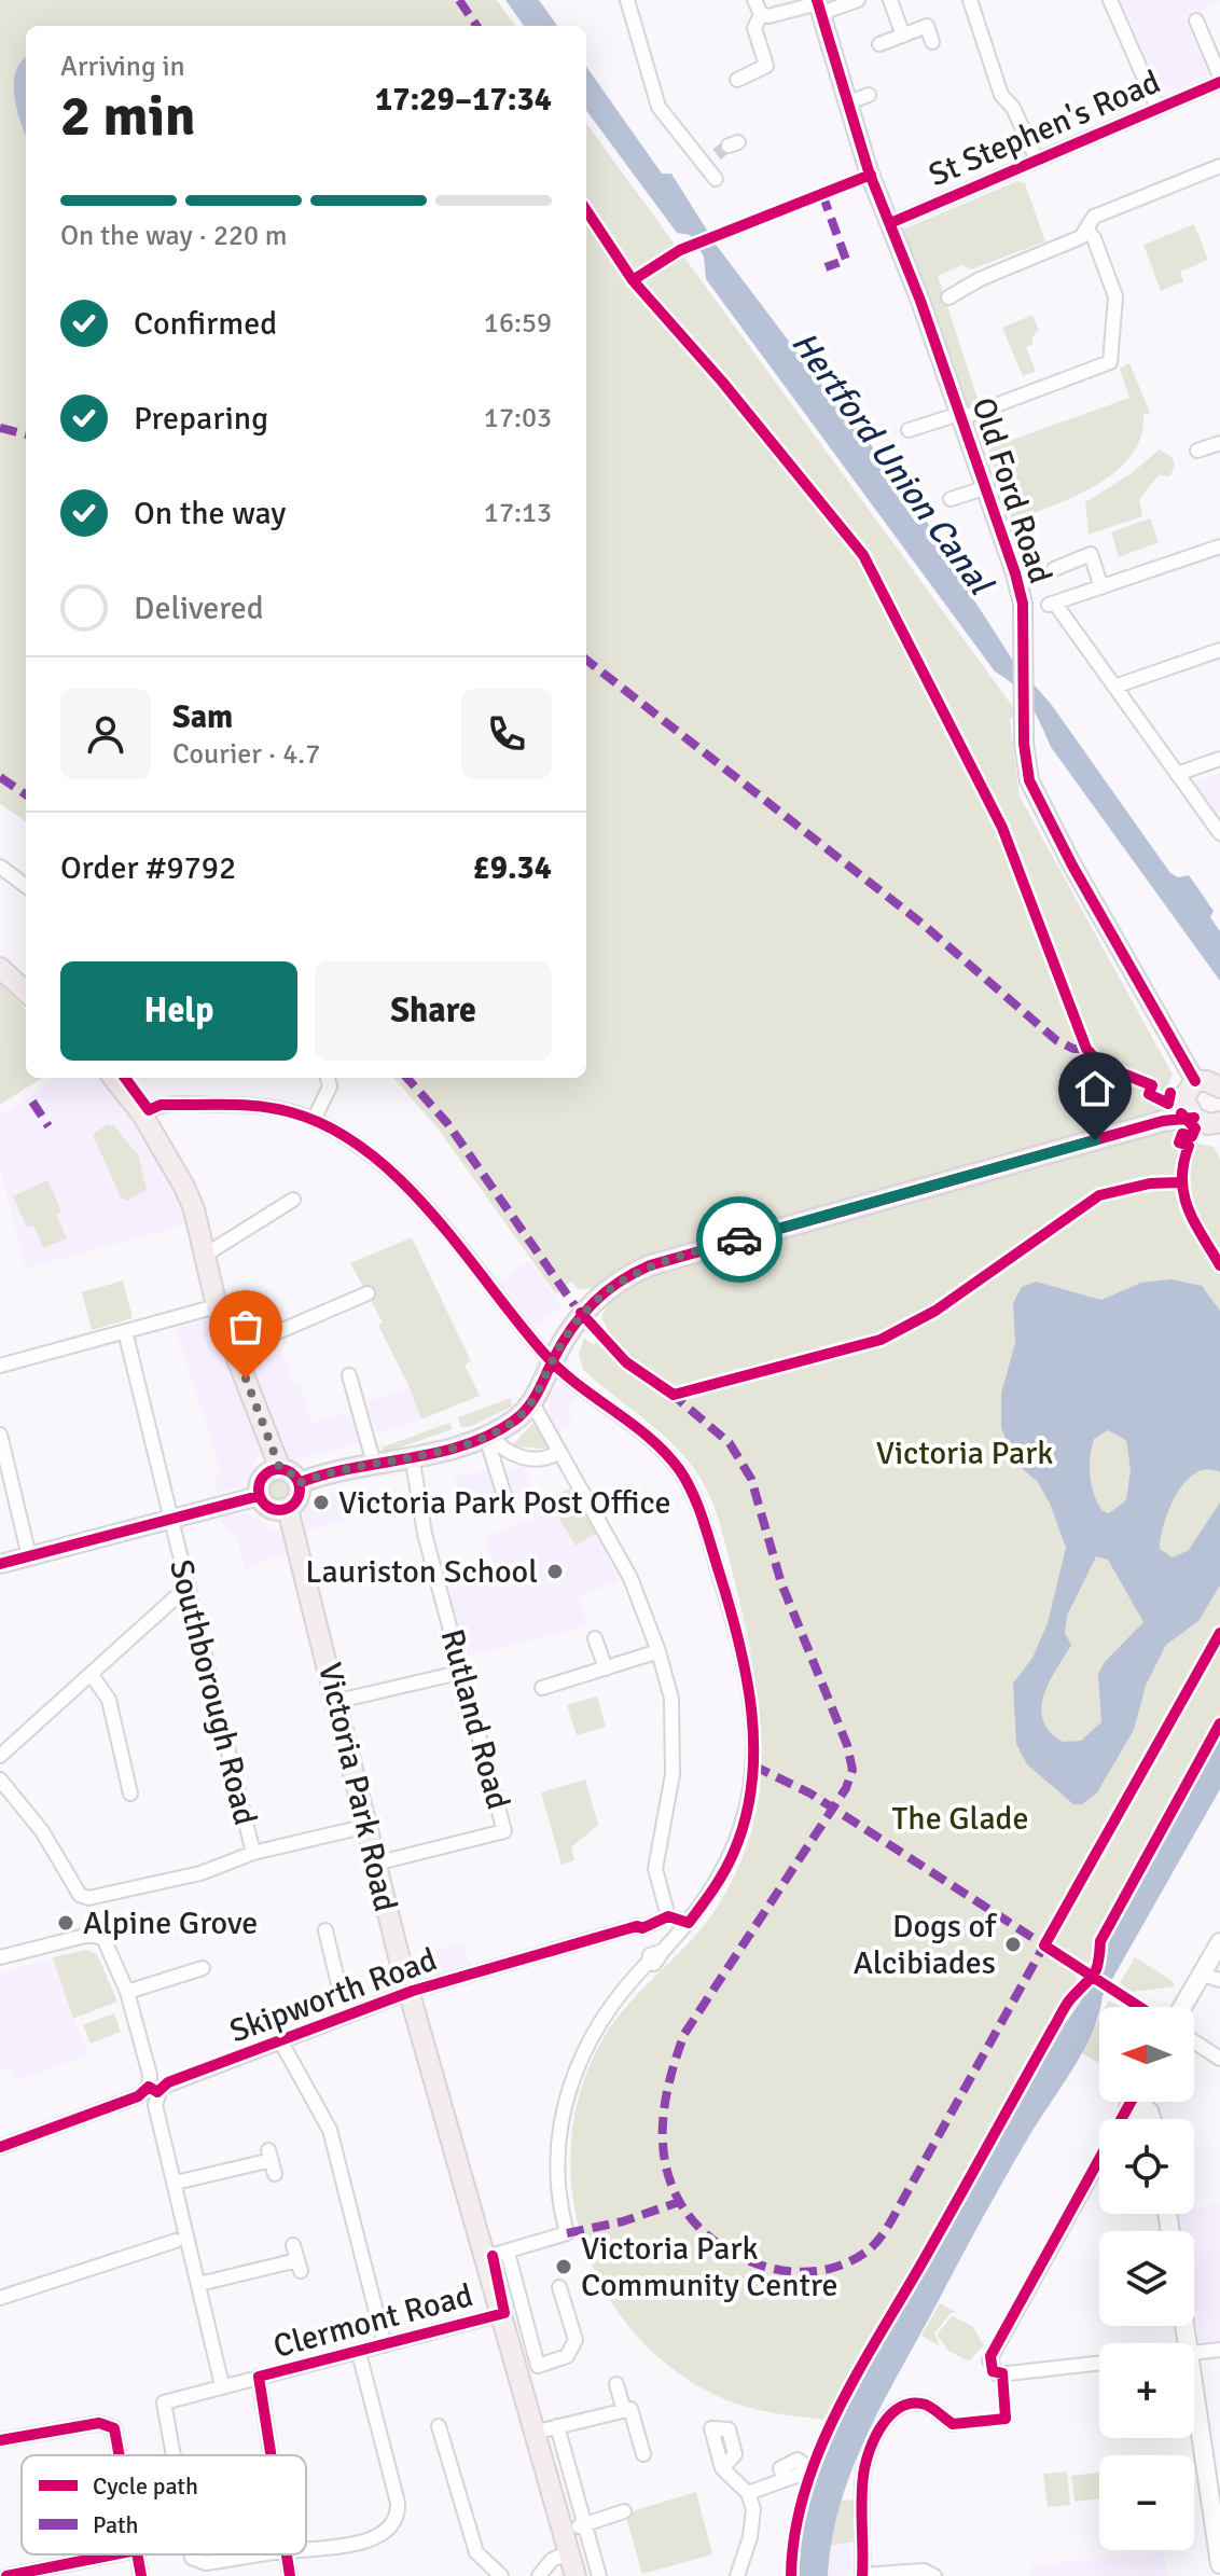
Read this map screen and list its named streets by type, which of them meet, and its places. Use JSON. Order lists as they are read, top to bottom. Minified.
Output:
{"streets":{"main road":["Old Ford Road","Victoria Park Road"],"street":["St Stephen's Road","Southborough Road","Rutland Road","Skipworth Road","Clermont Road"]},"crossings":[["St Stephen's Road","Old Ford Road"],["Rutland Road","Victoria Park Road"],["Victoria Park Road","Skipworth Road"],["Victoria Park Road","Clermont Road"]],"water":["Hertford Union Canal"],"parks":["Victoria Park","The Glade"],"places":["Victoria Park Post Office","Lauriston School","Alpine Grove","Dogs of Alcibiades","Victoria Park Community Centre"],"legend":["Cycle path","Path"],"north":"left","page":{"heading":["2 min","Arriving in","17:29–17:34"],"panel":["Sam","Courier · 4.7","Order #9792","£9.34"],"bar":"On the way · 220 m","list":[["Confirmed","16:59"],["Preparing","17:03"],["On the way","17:13"],"Delivered"],"buttons":["Help","Share"],"map_buttons":["+","−"]}}
